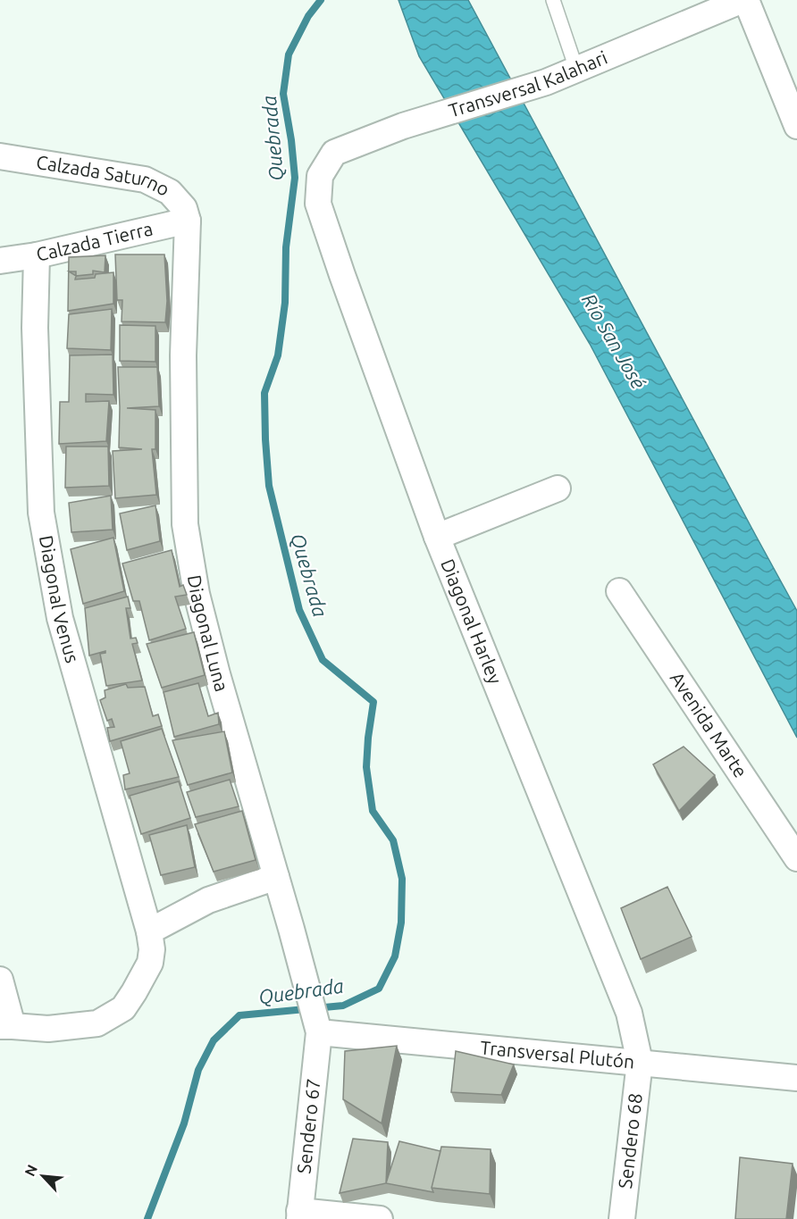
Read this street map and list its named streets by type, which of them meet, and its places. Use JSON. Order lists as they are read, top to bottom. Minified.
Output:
{"streets":{"street":["Transversal Kalahari","Calzada Saturno","Calzada Tierra","Diagonal Venus","Diagonal Harley","Diagonal Luna","Avenida Marte","Transversal Plutón","Sendero 67","Sendero 68"]},"crossings":[["Transversal Kalahari","Diagonal Harley"],["Calzada Saturno","Calzada Tierra"],["Calzada Saturno","Diagonal Luna"],["Calzada Tierra","Diagonal Venus"],["Calzada Tierra","Diagonal Luna"],["Diagonal Harley","Transversal Plutón"],["Diagonal Harley","Sendero 68"],["Diagonal Luna","Transversal Plutón"],["Diagonal Luna","Sendero 67"],["Transversal Plutón","Sendero 67"],["Transversal Plutón","Sendero 68"]],"water":["Quebrada","Río San José"],"north":"top left"}
